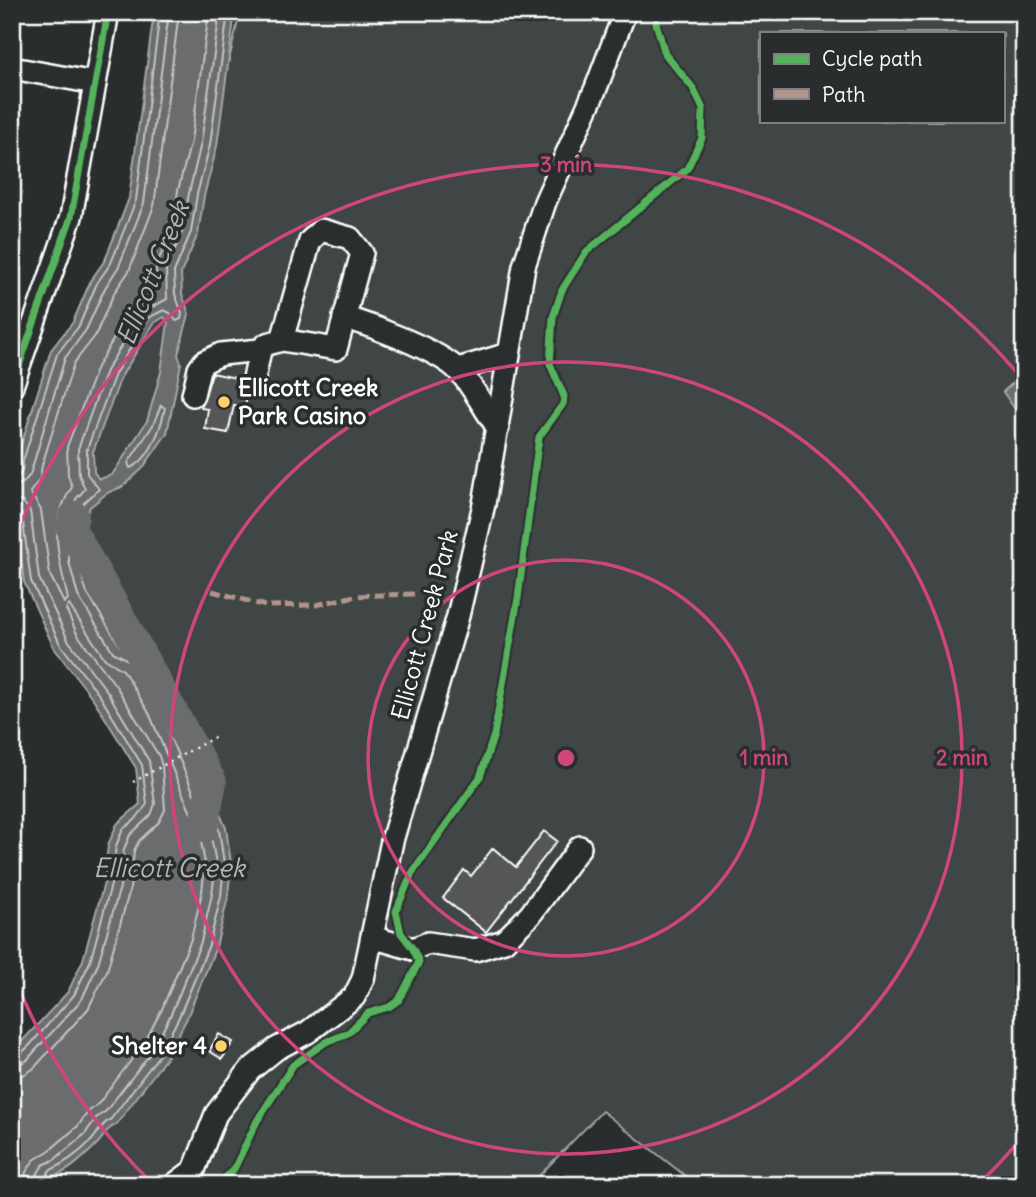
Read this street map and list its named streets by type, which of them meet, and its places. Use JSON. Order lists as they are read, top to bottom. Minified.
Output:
{"streets":{"street":["Ellicott Creek Park"]},"water":["Ellicott Creek"],"places":["Ellicott Creek Park Casino","Shelter 4"],"legend":["Cycle path","Path"],"rings":["3 min","1 min","2 min"]}
